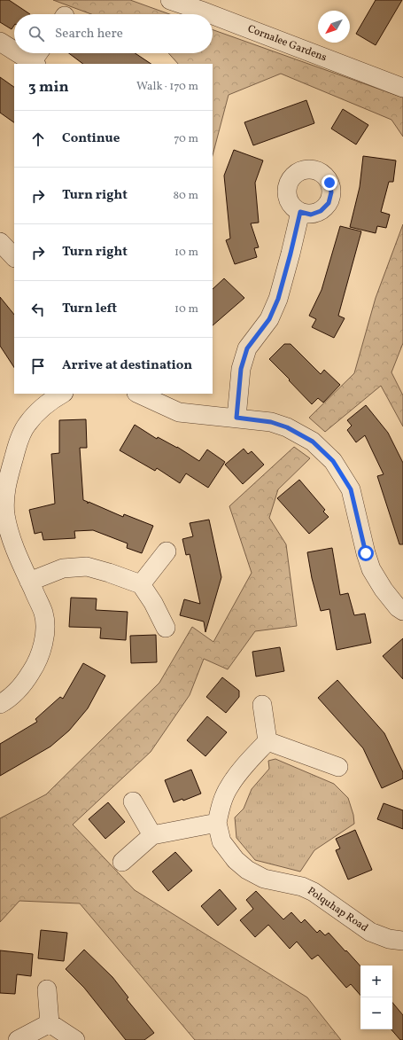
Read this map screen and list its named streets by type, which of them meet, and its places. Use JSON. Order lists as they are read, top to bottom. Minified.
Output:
{"streets":{"street":["Cornalee Gardens","Polquhap Road"]},"north":"bottom left","page":{"search":"Search here","heading":["3 min","Walk · 170 m"],"list":[["Continue","70 m"],["Turn right","80 m"],["Turn right","10 m"],["Turn left","10 m"],"Arrive at destination"],"map_buttons":["+","−"]}}
